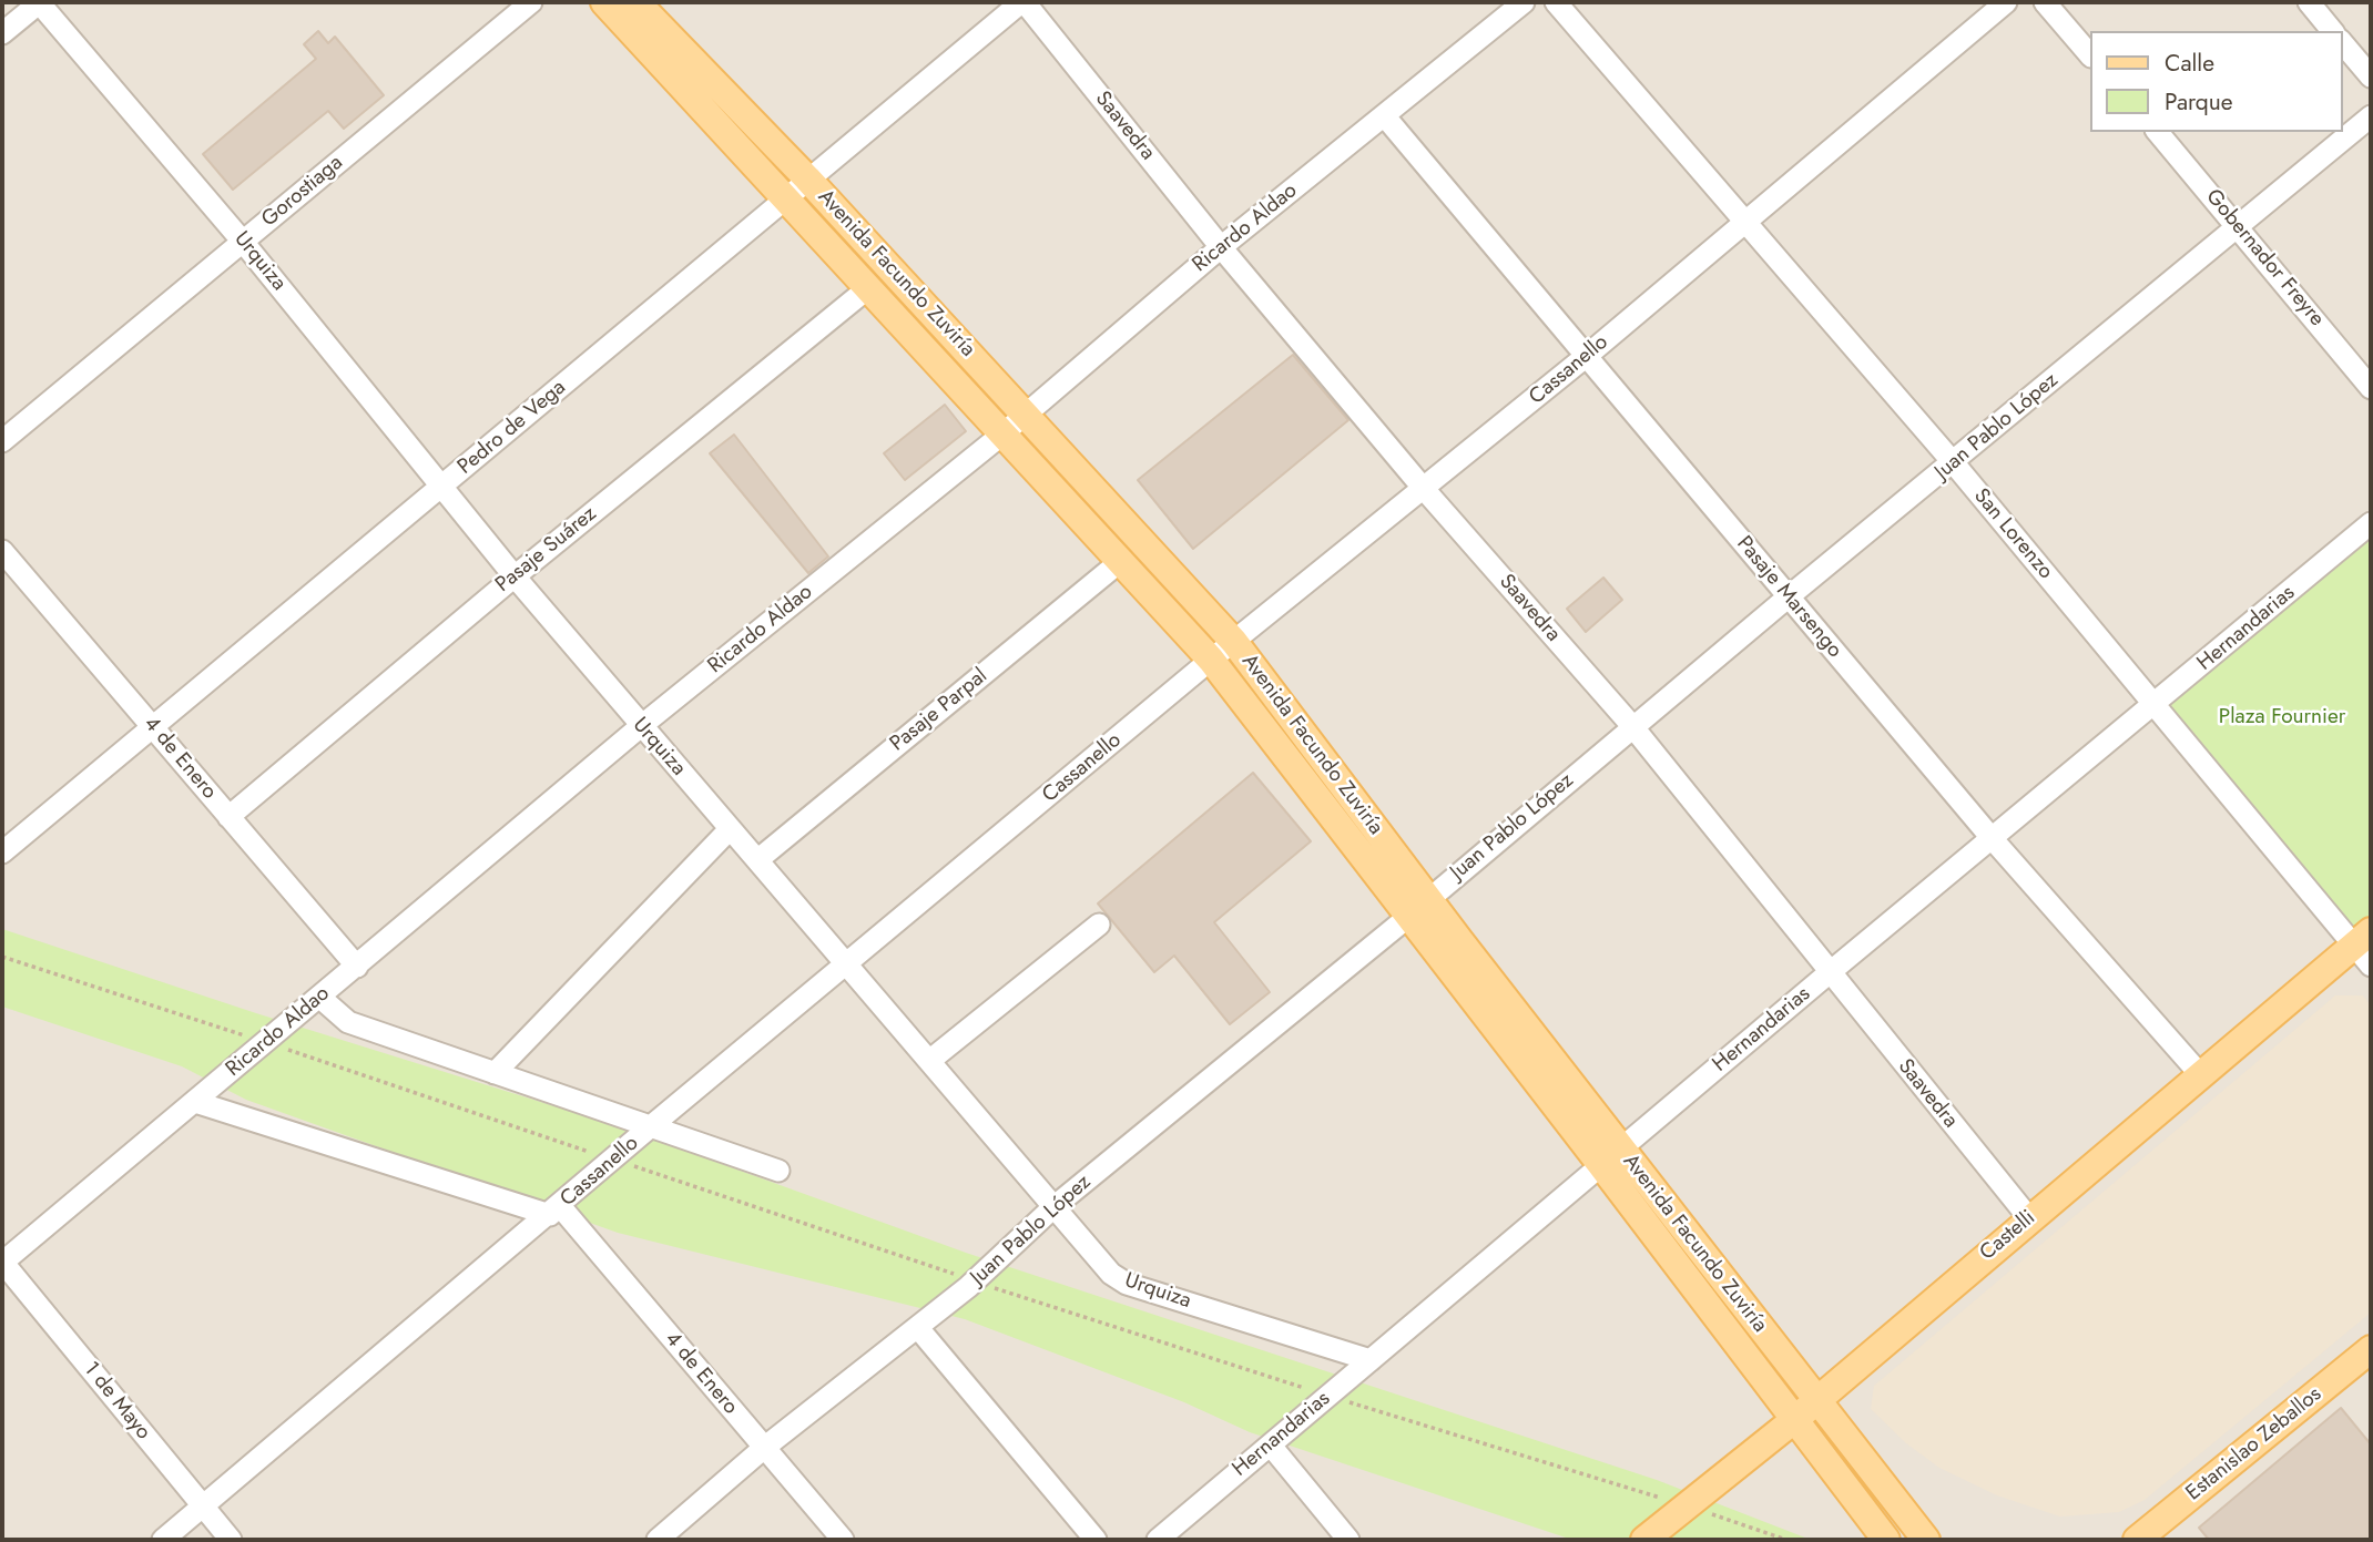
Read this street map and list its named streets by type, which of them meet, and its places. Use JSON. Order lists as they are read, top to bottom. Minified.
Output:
{"streets":{"main road":["Avenida Facundo Zuviría","Castelli","Estanislao Zeballos"],"street":["Saavedra","Gorostiaga","Ricardo Aldao","Gobernador Freyre","Urquiza","Cassanello","Juan Pablo López","Pedro de Vega","San Lorenzo","Pasaje Suárez","Pasaje Marsengo","Hernandarias","Pasaje Parpal","4 de Enero","1 de Mayo"]},"crossings":[["Saavedra","Ricardo Aldao"],["Saavedra","Cassanello"],["Saavedra","Juan Pablo López"],["Saavedra","Pedro de Vega"],["Saavedra","Hernandarias"],["Saavedra","Castelli"],["Gorostiaga","Urquiza"],["Ricardo Aldao","Urquiza"],["Ricardo Aldao","Avenida Facundo Zuviría"],["Ricardo Aldao","Pasaje Marsengo"],["Ricardo Aldao","4 de Enero"],["Ricardo Aldao","1 de Mayo"],["Gobernador Freyre","Juan Pablo López"],["Urquiza","Cassanello"],["Urquiza","Juan Pablo López"],["Urquiza","Pedro de Vega"],["Urquiza","Pasaje Suárez"],["Urquiza","Hernandarias"],["Urquiza","Pasaje Parpal"],["Avenida Facundo Zuviría","Cassanello"],["Avenida Facundo Zuviría","Juan Pablo López"],["Avenida Facundo Zuviría","Pedro de Vega"],["Avenida Facundo Zuviría","Pasaje Suárez"],["Avenida Facundo Zuviría","Hernandarias"],["Avenida Facundo Zuviría","Pasaje Parpal"],["Avenida Facundo Zuviría","Castelli"],["Cassanello","San Lorenzo"],["Cassanello","Pasaje Marsengo"],["Cassanello","4 de Enero"],["Cassanello","1 de Mayo"],["Juan Pablo López","San Lorenzo"],["Juan Pablo López","Pasaje Marsengo"],["Juan Pablo López","4 de Enero"],["Pedro de Vega","4 de Enero"],["San Lorenzo","Hernandarias"],["San Lorenzo","Castelli"],["Pasaje Suárez","4 de Enero"],["Pasaje Marsengo","Hernandarias"],["Pasaje Marsengo","Castelli"]],"parks":["Plaza Fournier"],"legend":["Calle","Parque"]}
